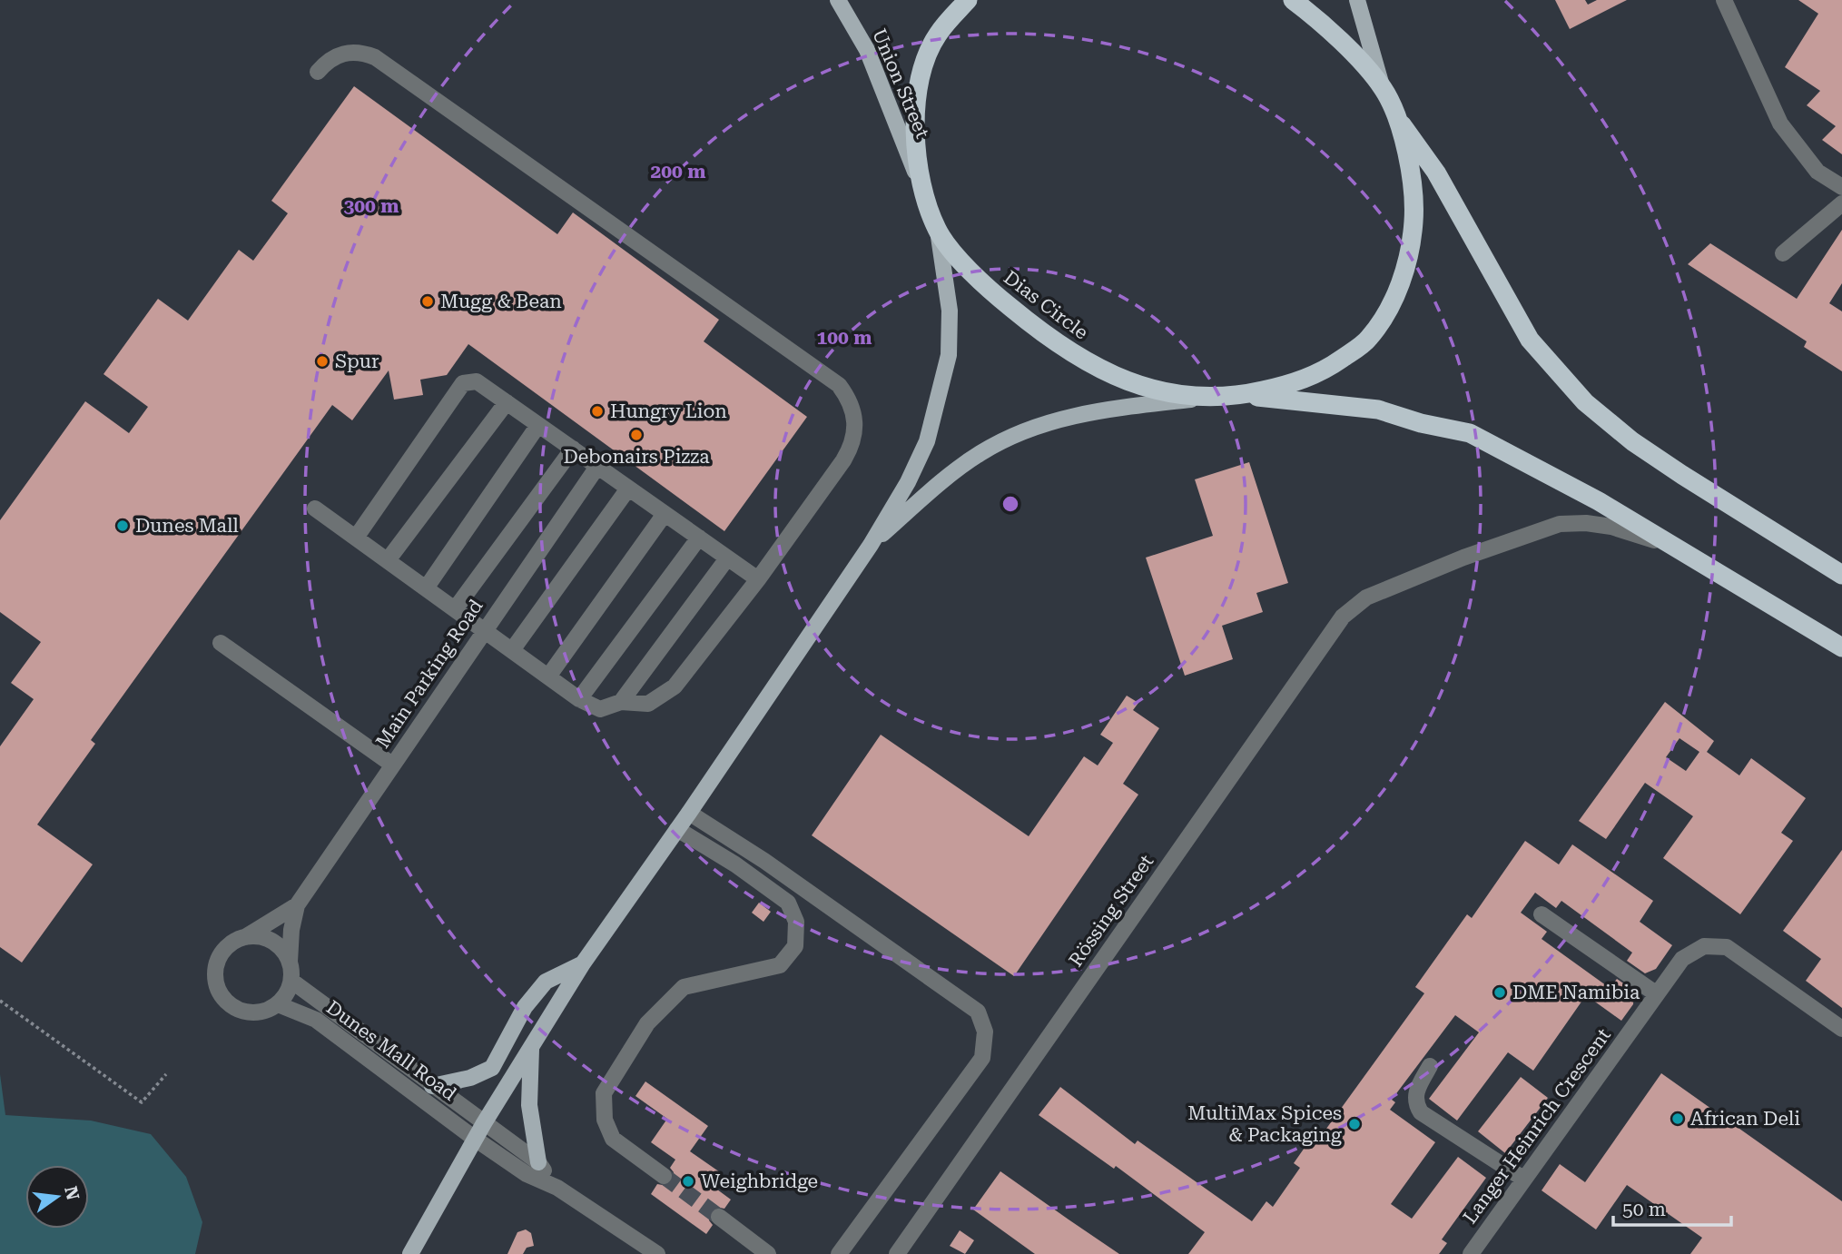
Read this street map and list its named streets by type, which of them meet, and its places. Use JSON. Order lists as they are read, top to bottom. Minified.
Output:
{"streets":{"highway":["Dias Circle"],"main road":["Union Street"],"street":["Main Parking Road","Rössing Street","Dunes Mall Road","Langer Heinrich Crescent"]},"crossings":[["Union Street","Dias Circle"],["Main Parking Road","Dunes Mall Road"]],"places":["Mugg & Bean","Spur","Hungry Lion","Debonairs Pizza","Dunes Mall","DME Namibia","African Deli","MultiMax Spices & Packaging","Weighbridge"],"scale_bar":"50 m","north":"right","rings":["200 m","300 m","100 m"]}
